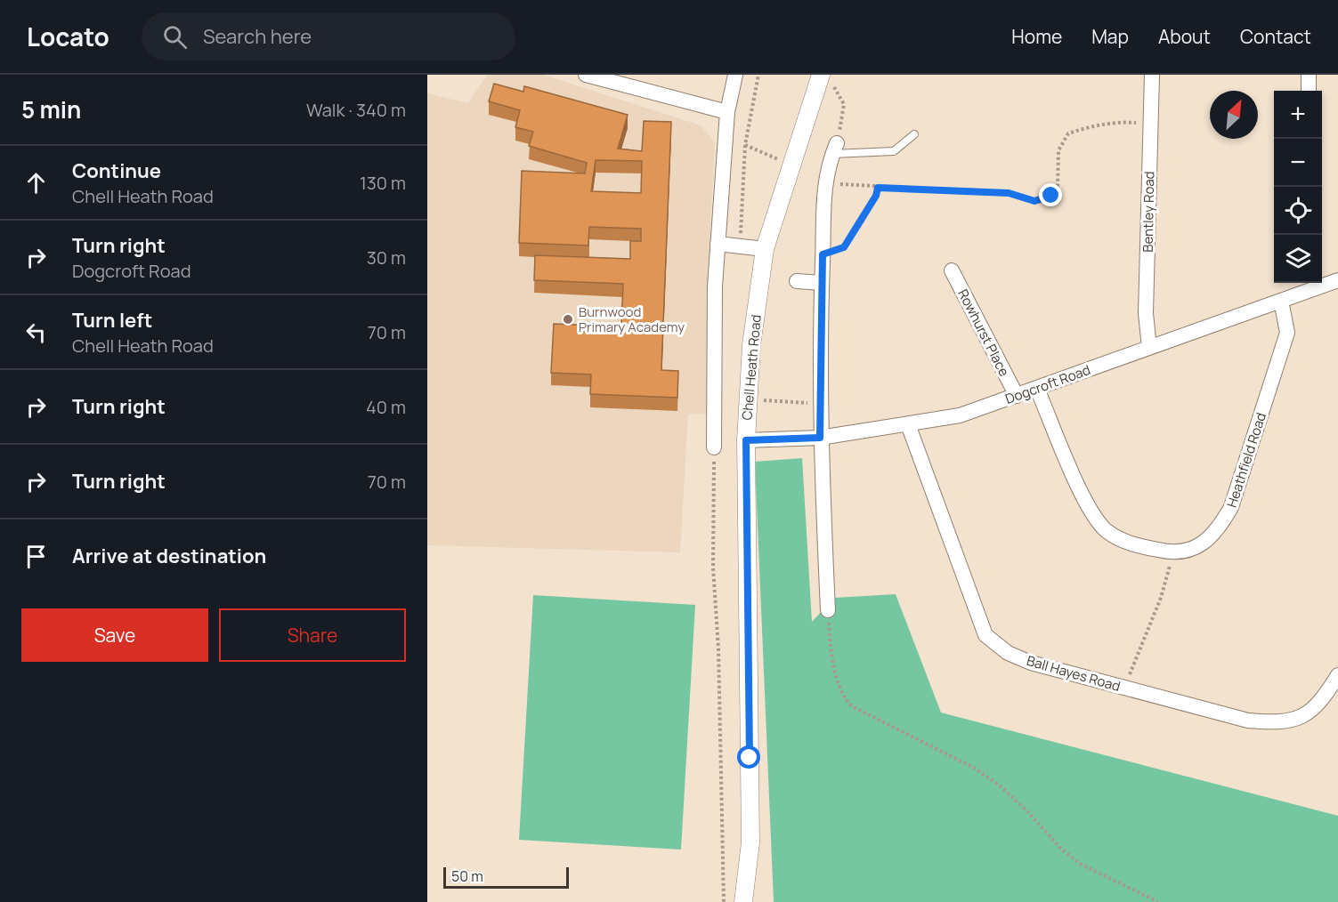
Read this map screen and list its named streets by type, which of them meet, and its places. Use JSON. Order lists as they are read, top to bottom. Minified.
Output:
{"streets":{"street":["Bentley Road","Rowhurst Place","Chell Heath Road","Dogcroft Road","Heathfield Road","Ball Hayes Road"]},"crossings":[["Bentley Road","Dogcroft Road"],["Rowhurst Place","Dogcroft Road"],["Chell Heath Road","Dogcroft Road"],["Dogcroft Road","Heathfield Road"],["Dogcroft Road","Ball Hayes Road"]],"places":["Burnwood Primary Academy"],"scale_bar":"50 m","north":"top right","page":{"header":"Locato","search":"Search here","nav":["Home","Map","About","Contact"],"heading":["5 min","Walk · 340 m"],"map_buttons":["+","−"],"list":[["Continue","Chell Heath Road","130 m"],["Turn right","Dogcroft Road","30 m"],["Turn left","Chell Heath Road","70 m"],["Turn right","40 m"],["Turn right","70 m"],"Arrive at destination"],"buttons":["Save","Share"],"scale":"50 m"}}
